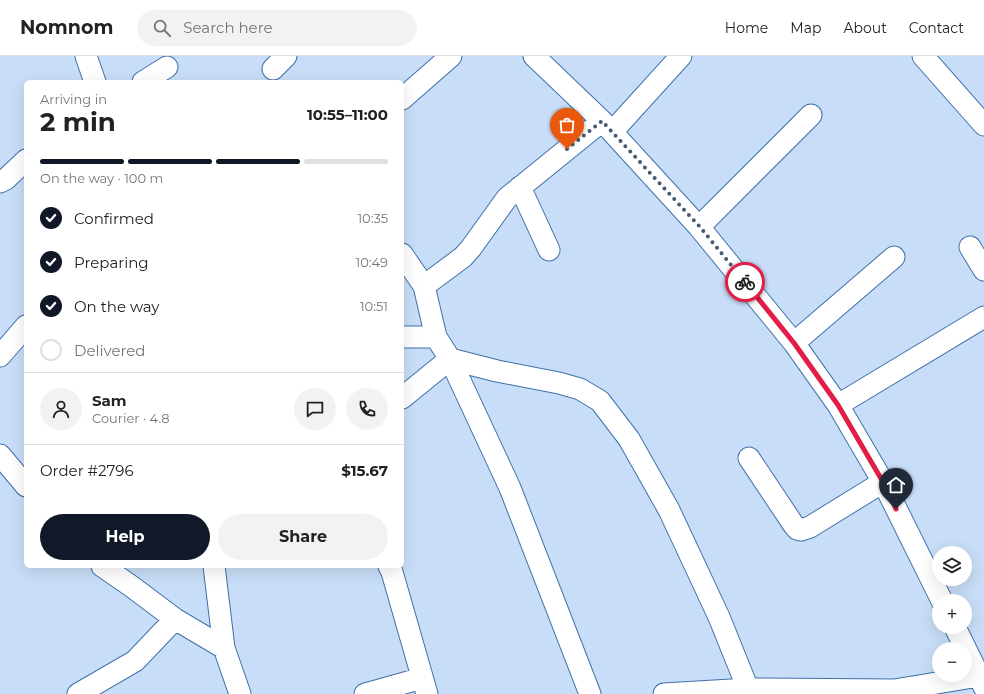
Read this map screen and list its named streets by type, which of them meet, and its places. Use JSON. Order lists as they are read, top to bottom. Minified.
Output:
{"page":{"header":"Nomnom","search":"Search here","nav":["Home","Map","About","Contact"],"heading":["2 min","Arriving in","10:55–11:00"],"panel":["Sam","Courier · 4.8","Order #2796","$15.67"],"bar":"On the way · 100 m","list":[["Confirmed","10:35"],["Preparing","10:49"],["On the way","10:51"],"Delivered"],"buttons":["Help","Share"],"map_buttons":["+","−"]}}
